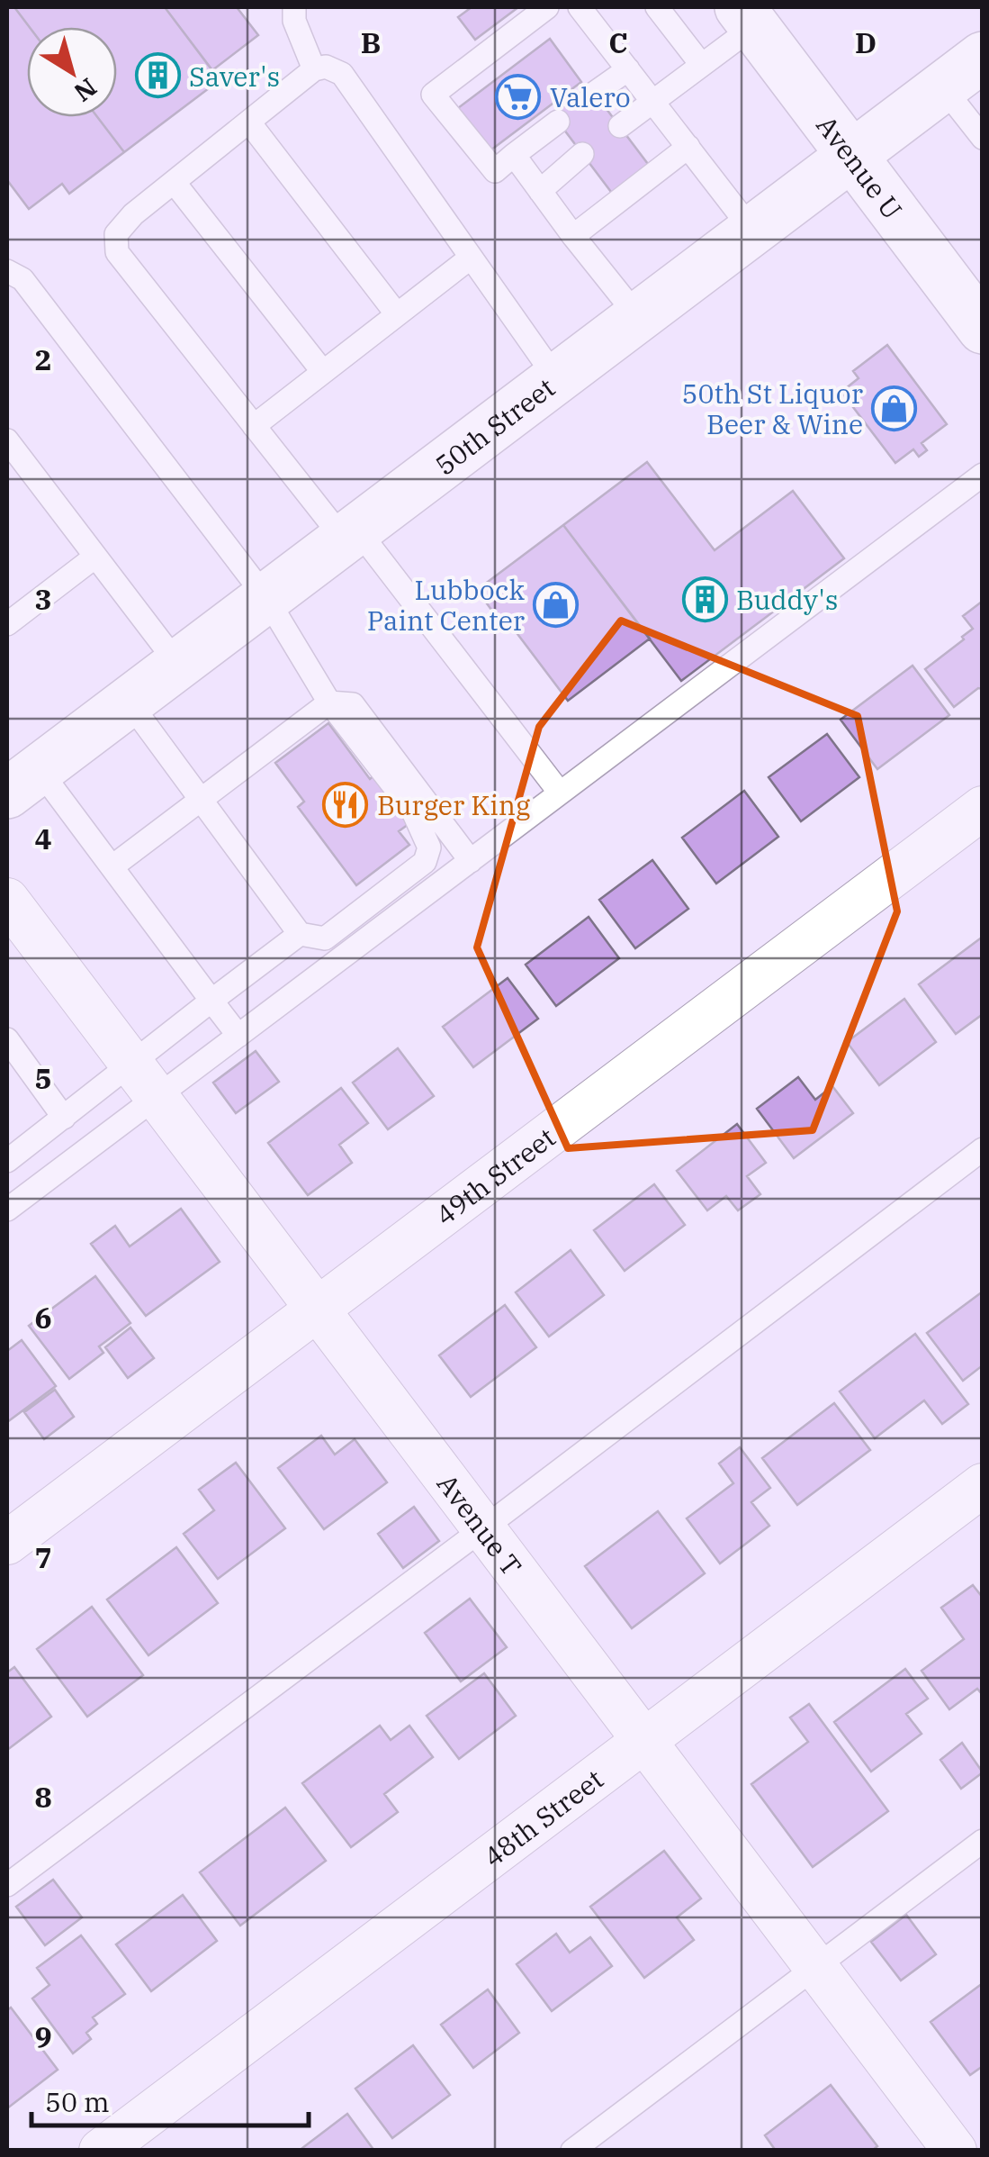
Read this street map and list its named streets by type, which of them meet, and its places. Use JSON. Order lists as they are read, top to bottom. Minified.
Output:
{"streets":{"main road":["Avenue U","50th Street"],"street":["49th Street","Avenue T","48th Street"]},"crossings":[["Avenue U","50th Street"],["49th Street","Avenue T"],["Avenue T","48th Street"]],"places":{"building":["Saver's","Buddy's"],"supermarket":["Valero"],"shop":["50th St Liquor Beer & Wine","Lubbock Paint Center"],"restaurant":["Burger King"]},"scale_bar":"50 m","north":"bottom right","grid":{"columns":["B","C","D"],"rows":["2","3","4","5","6","7","8","9"]}}
